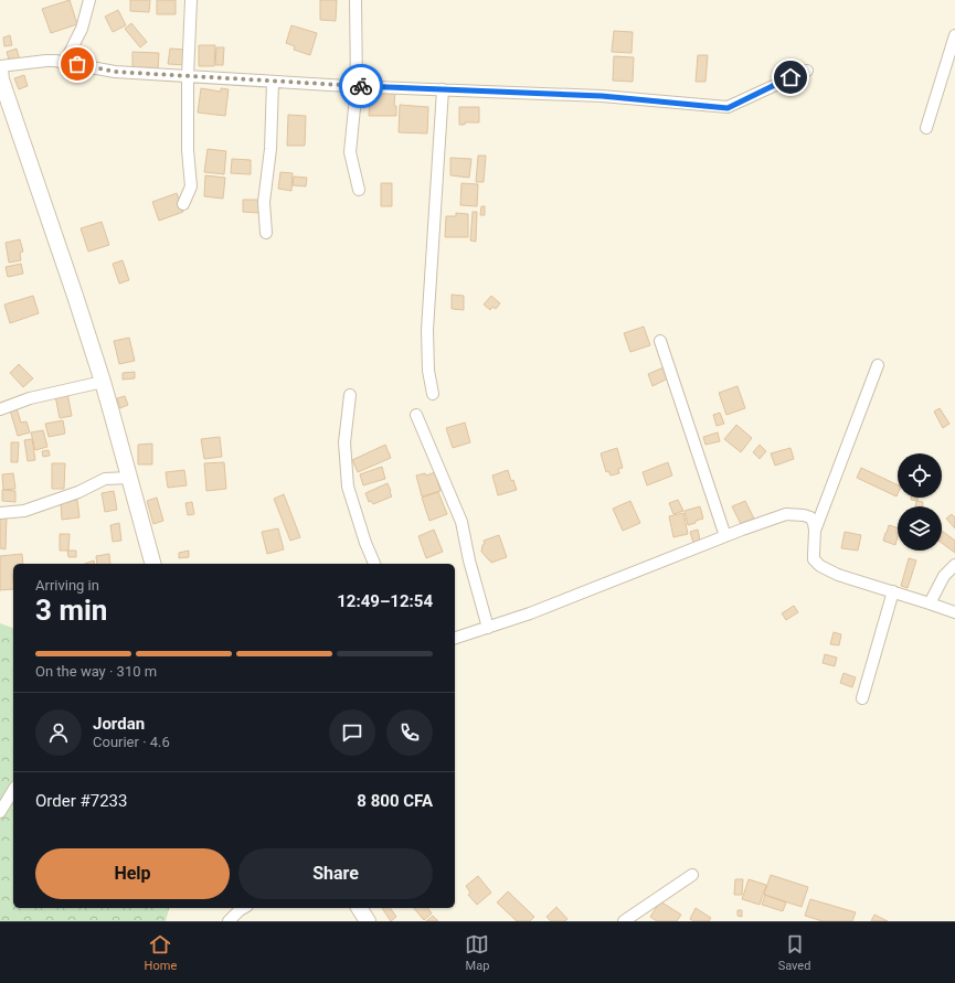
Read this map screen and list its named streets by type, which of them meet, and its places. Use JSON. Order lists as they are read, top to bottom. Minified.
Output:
{"page":{"heading":["3 min","Arriving in","12:49–12:54"],"panel":["Jordan","Courier · 4.6","Order #7233","8 800 CFA"],"bar":"On the way · 310 m","buttons":["Help","Share"],"tabs":["Home","Map","Saved"]}}
